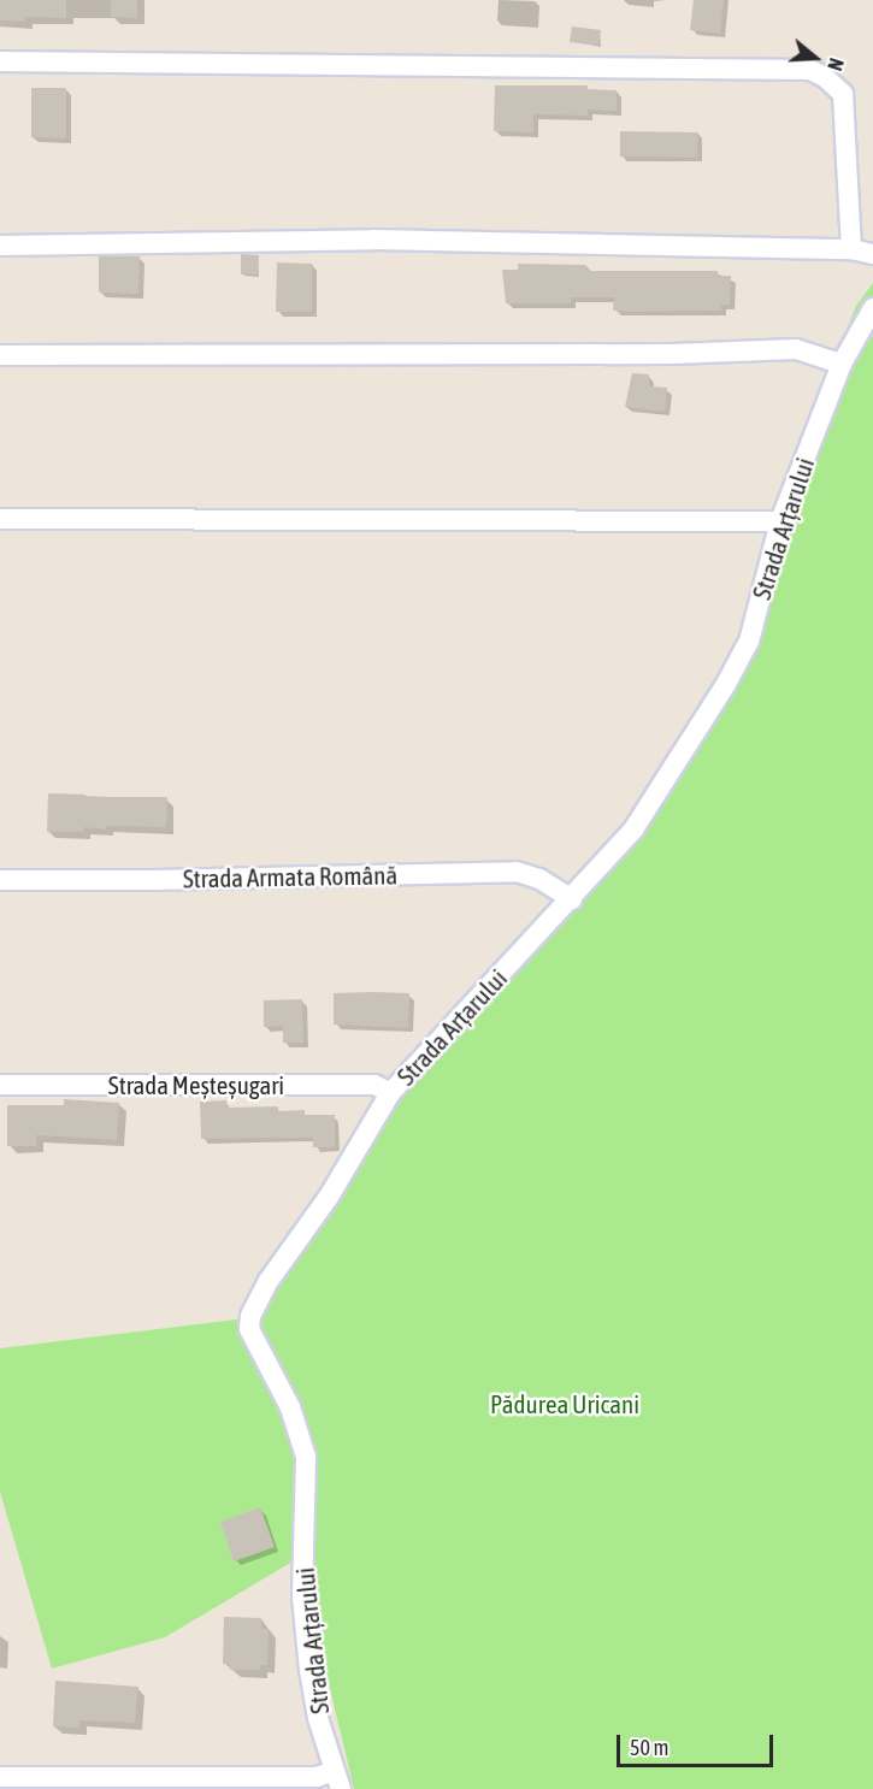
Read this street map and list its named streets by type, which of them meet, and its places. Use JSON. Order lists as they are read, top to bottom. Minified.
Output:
{"streets":{"street":["Strada Arțarului","Strada Armata Română","Strada Meșteșugari"]},"crossings":[["Strada Arțarului","Strada Armata Română"],["Strada Arțarului","Strada Meșteșugari"]],"parks":["Pădurea Uricani"],"scale_bar":"50 m","north":"right"}
